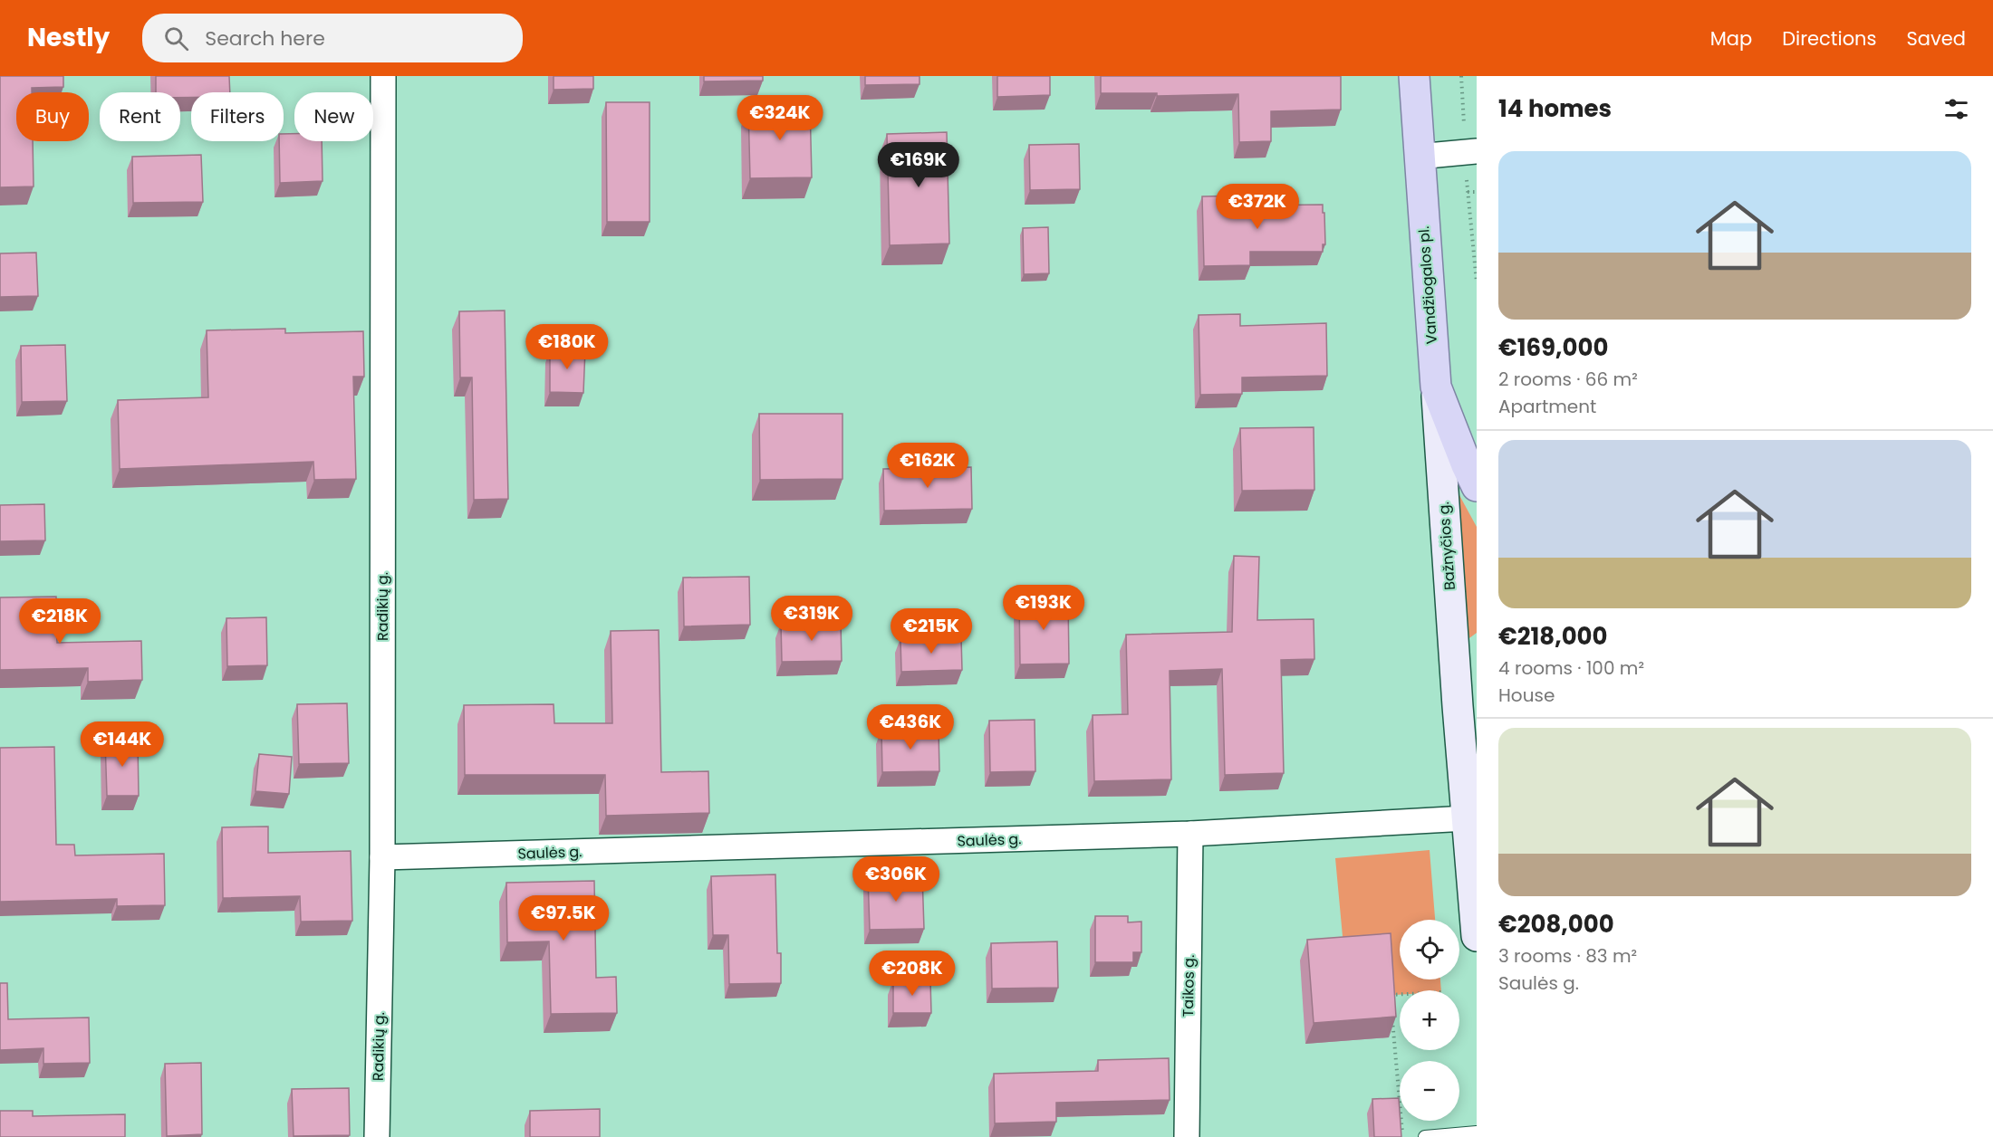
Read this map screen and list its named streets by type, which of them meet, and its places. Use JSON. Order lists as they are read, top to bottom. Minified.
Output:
{"streets":{"main road":["Vandžiogalos pl.","Bažnyčios g."],"street":["Radikių g.","Saulės g.","Taikos g."]},"crossings":[["Vandžiogalos pl.","Bažnyčios g."],["Bažnyčios g.","Saulės g."],["Radikių g.","Saulės g."],["Saulės g.","Taikos g."]],"page":{"header":"Nestly","search":"Search here","nav":["Map","Directions","Saved"],"heading":"14 homes","chip":["Buy","Rent","Filters","New"],"price":["€324K","€169K","€372K","€180K","€162K","€193K","€319K","€218K","€215K","€436K","€144K","€306K","€97.5K","€208K"],"list":[{"name":"€169,000","note":"2 rooms · 66 m² · Apartment"},{"name":"€218,000","note":"4 rooms · 100 m² · House"},{"name":"€208,000","note":"3 rooms · 83 m² · Saulės g."}],"map_buttons":["+","−"]}}
